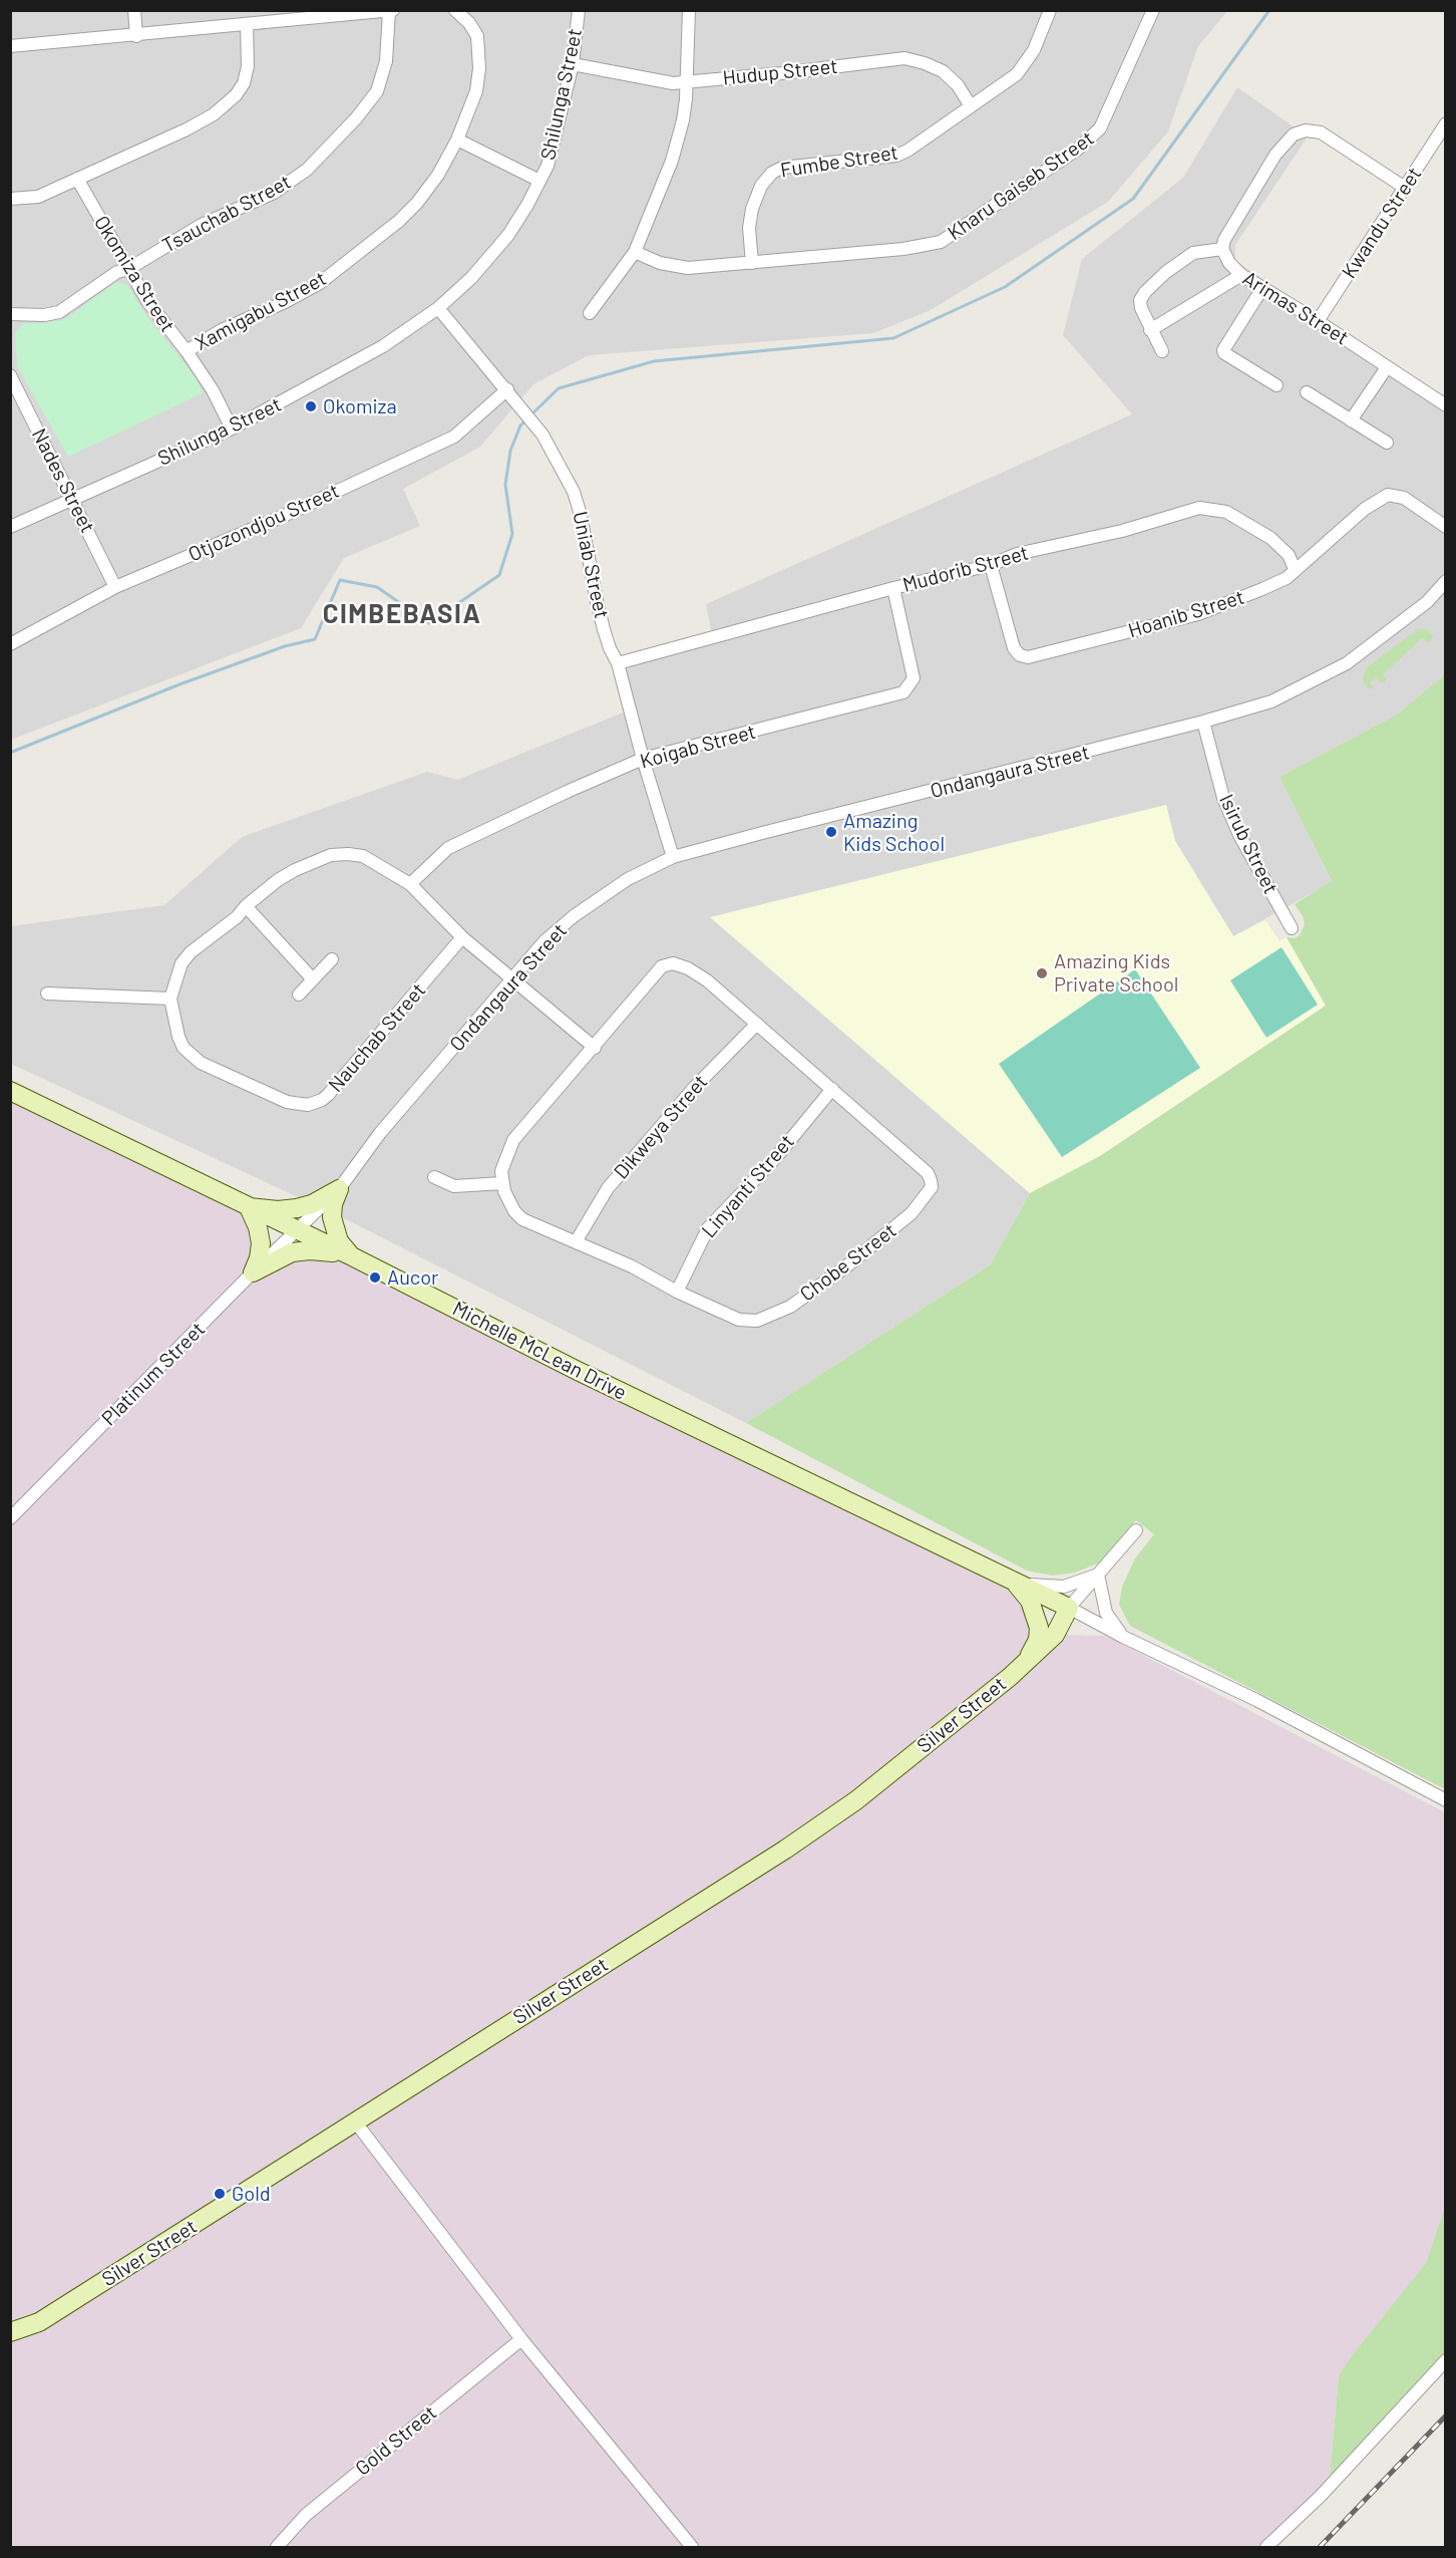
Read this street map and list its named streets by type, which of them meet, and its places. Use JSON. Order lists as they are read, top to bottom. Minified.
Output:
{"streets":{"street":["Hudup Street","Shilunga Street","Fumbe Street","Kharu Gaiseb Street","Tsauchab Street","Kwandu Street","Okomiza Street","Arimas Street","Xamigabu Street","Nades Street","Otjozondjou Street","Uniab Street","Mudorib Street","Hoanib Street","Koigab Street","Ondangaura Street","Isirub Street","Nauchab Street","Dikweya Street","Linyanti Street","Chobe Street","Michelle McLean Drive","Platinum Street","Silver Street","Gold Street"]},"crossings":[["Hudup Street","Shilunga Street"],["Hudup Street","Fumbe Street"],["Shilunga Street","Okomiza Street"],["Shilunga Street","Nades Street"],["Shilunga Street","Uniab Street"],["Fumbe Street","Kharu Gaiseb Street"],["Tsauchab Street","Okomiza Street"],["Kwandu Street","Arimas Street"],["Okomiza Street","Xamigabu Street"],["Nades Street","Otjozondjou Street"],["Otjozondjou Street","Uniab Street"],["Uniab Street","Mudorib Street"],["Uniab Street","Koigab Street"],["Uniab Street","Ondangaura Street"],["Mudorib Street","Hoanib Street"],["Mudorib Street","Koigab Street"],["Koigab Street","Nauchab Street"],["Ondangaura Street","Isirub Street"],["Ondangaura Street","Nauchab Street"],["Ondangaura Street","Michelle McLean Drive"],["Ondangaura Street","Platinum Street"],["Dikweya Street","Chobe Street"],["Linyanti Street","Chobe Street"],["Michelle McLean Drive","Platinum Street"],["Michelle McLean Drive","Silver Street"]],"districts":["CIMBEBASIA"],"places":["Okomiza","Amazing Kids School","Amazing Kids Private School","Aucor","Gold"]}
